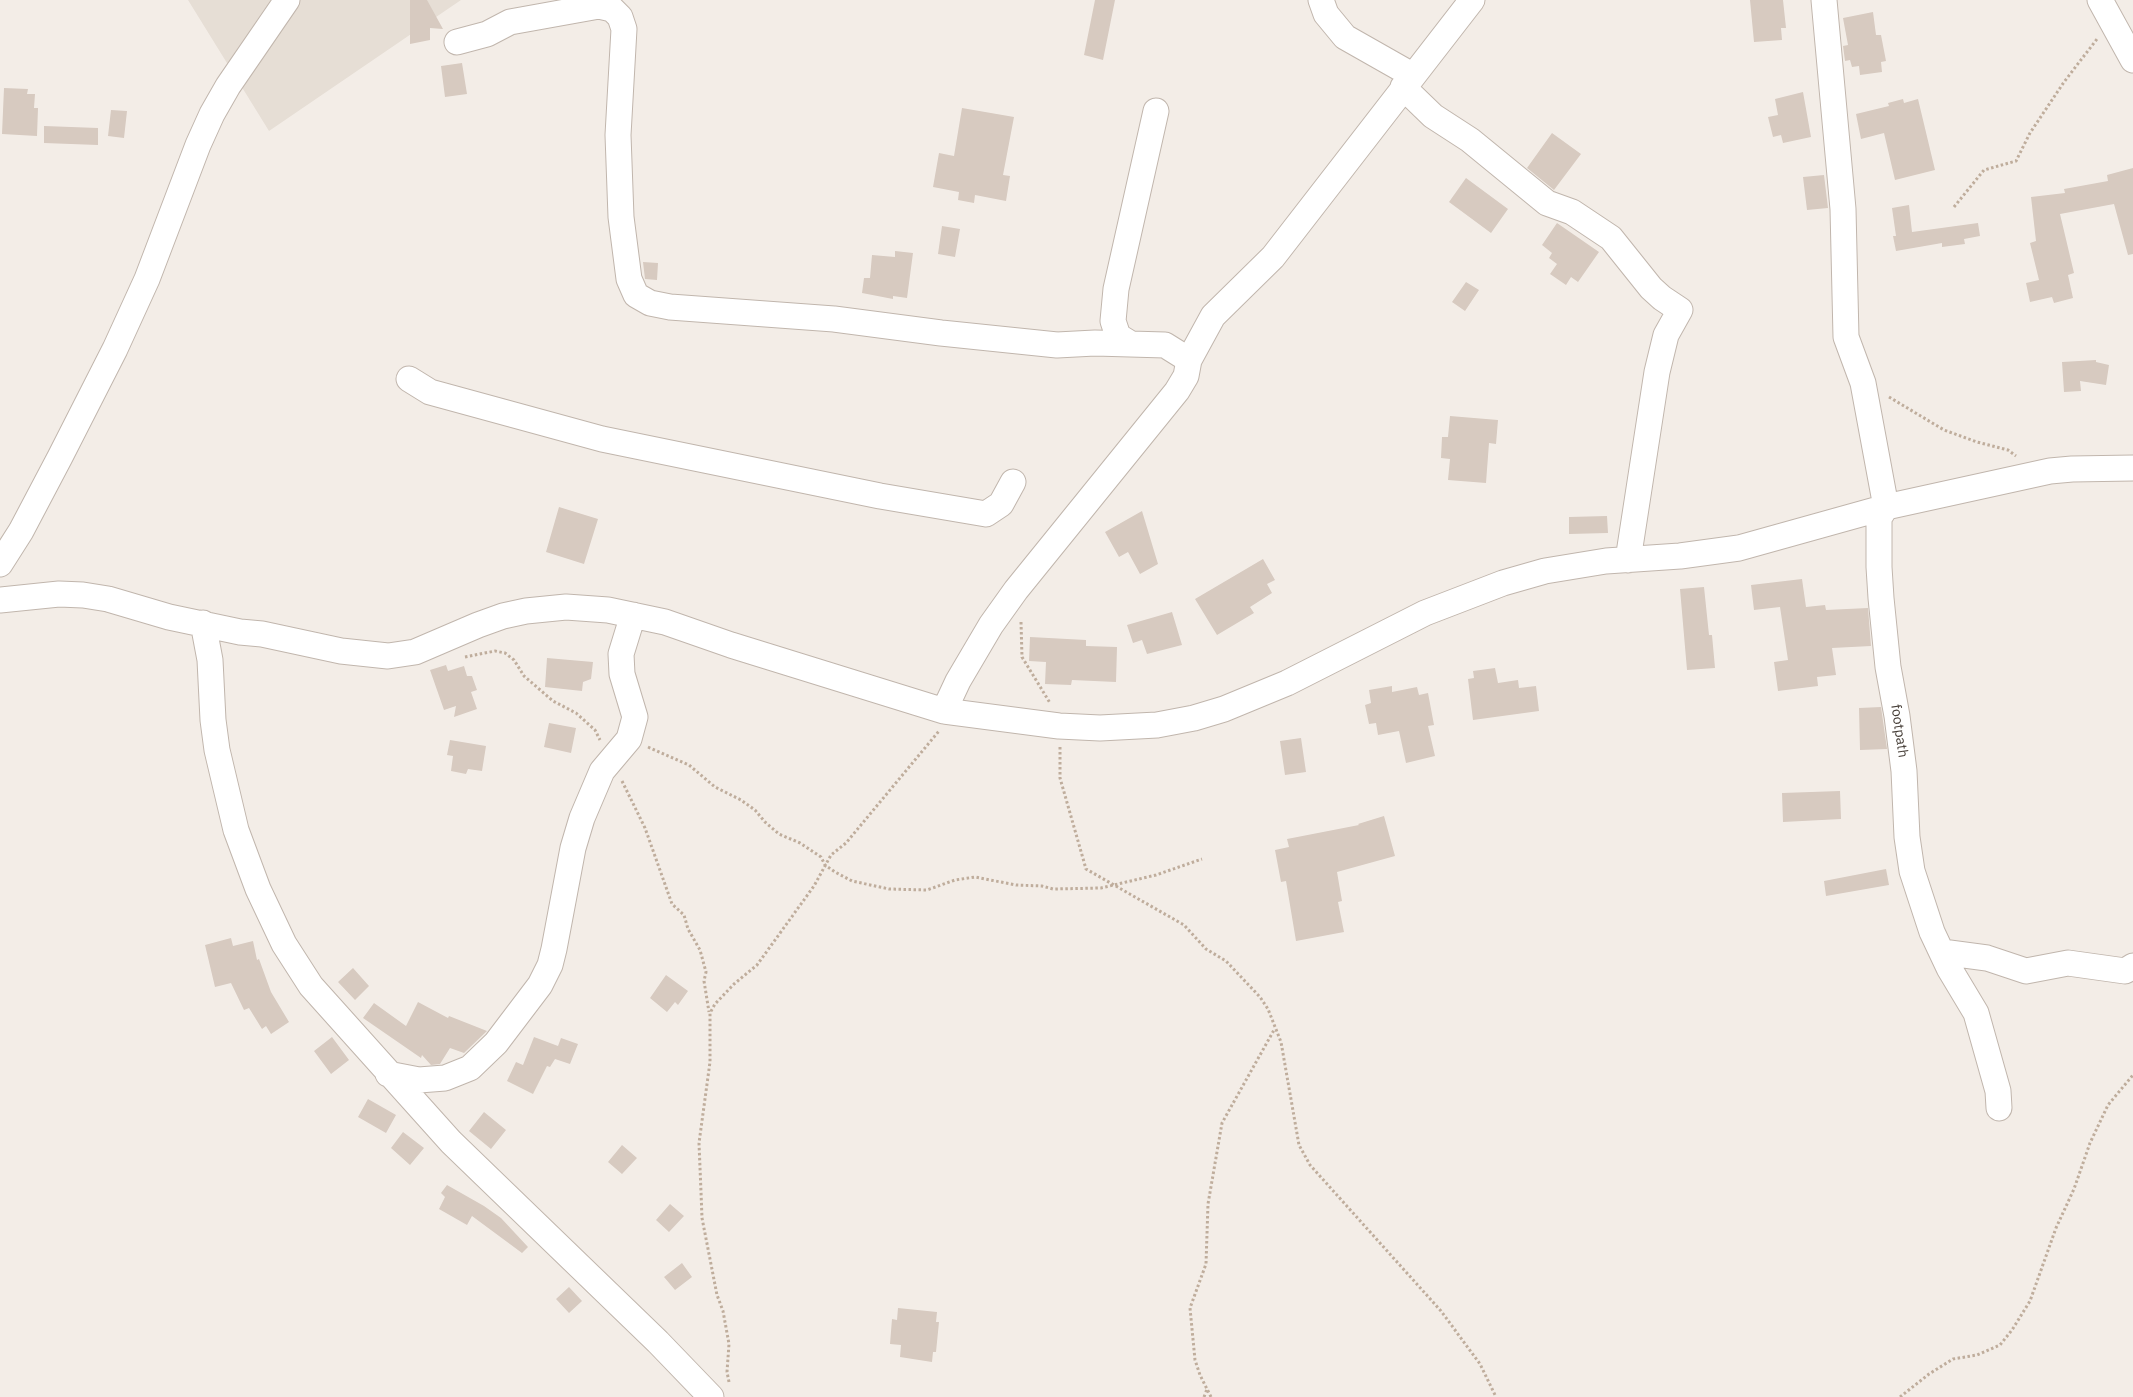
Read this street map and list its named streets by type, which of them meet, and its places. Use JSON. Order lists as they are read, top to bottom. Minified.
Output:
{"streets":{"street":["footpath"]}}
